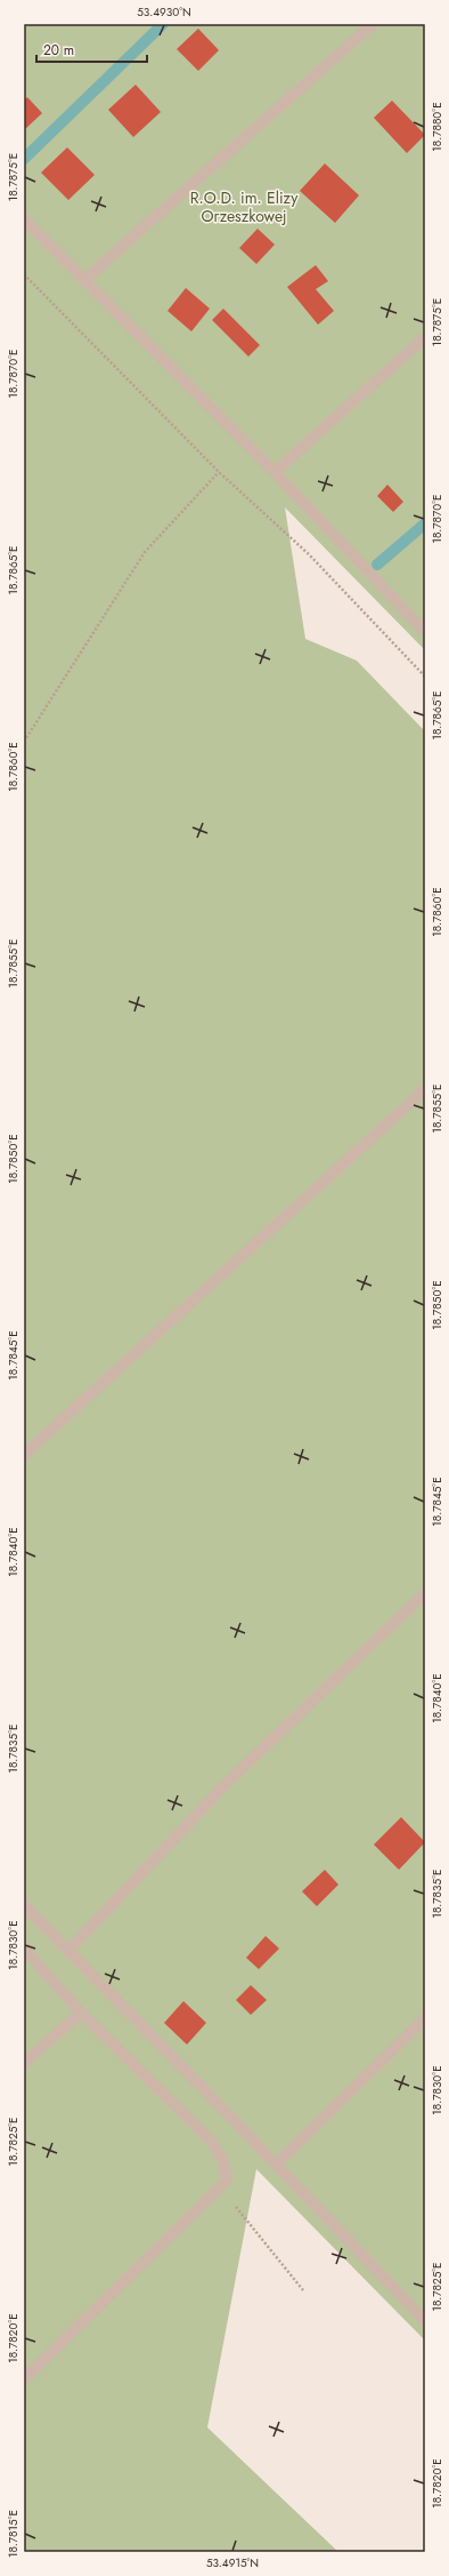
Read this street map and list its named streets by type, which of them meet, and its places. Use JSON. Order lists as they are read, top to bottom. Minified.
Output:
{"parks":["R.O.D. im. Elizy Orzeszkowej"],"scale_bar":"20 m","coordinates":["53.4930°N","18.7880°E","18.7875°E","18.7870°E","18.7865°E","18.7860°E","18.7855°E","18.7850°E","18.7845°E","18.7840°E","18.7835°E","18.7830°E","18.7825°E","18.7820°E","18.7815°E","53.4915°N"]}
